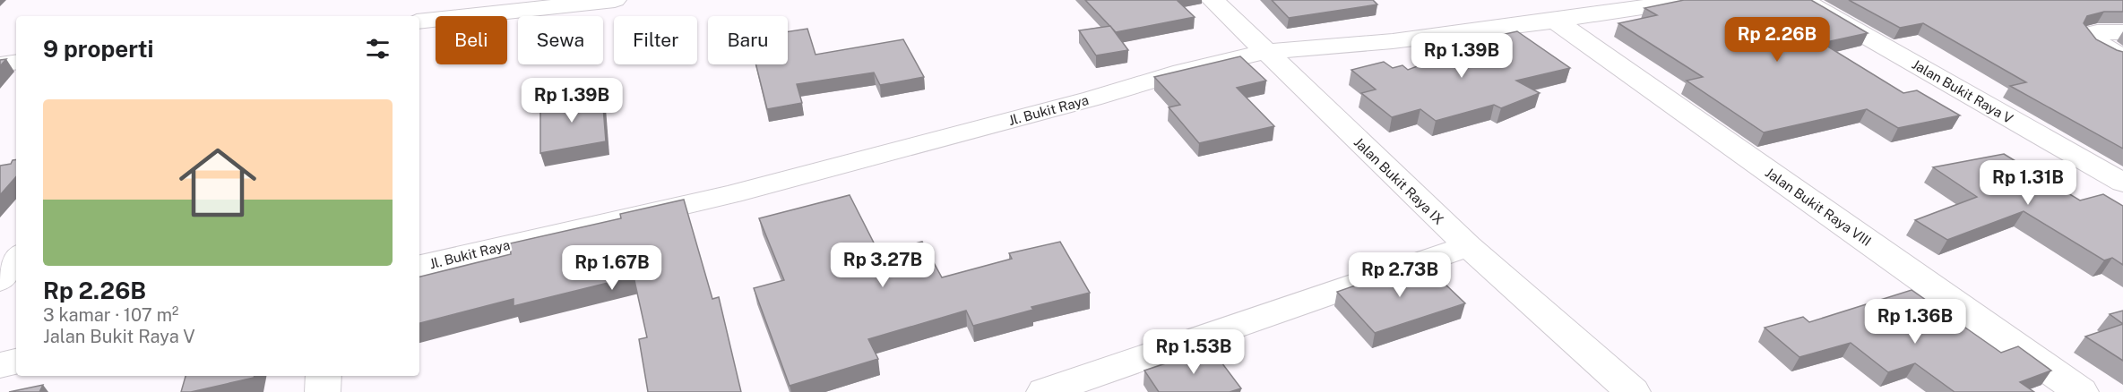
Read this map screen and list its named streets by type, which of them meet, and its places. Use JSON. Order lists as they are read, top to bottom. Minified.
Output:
{"streets":{"street":["Jalan Bukit Raya V","Jl. Bukit Raya","Jalan Bukit Raya IX","Jalan Bukit Raya VIII"]},"crossings":[["Jl. Bukit Raya","Jalan Bukit Raya IX"],["Jl. Bukit Raya","Jalan Bukit Raya VIII"]],"page":{"chip":["Beli","Sewa","Filter","Baru"],"heading":"9 properti","price":["Rp 2.26B","Rp 1.39B","Rp 1.39B","Rp 1.31B","Rp 3.27B","Rp 1.67B","Rp 2.73B","Rp 1.36B","Rp 1.53B"],"list":[{"name":"Rp 2.26B","note":"3 kamar · 107 m² · Jalan Bukit Raya V"}]}}
